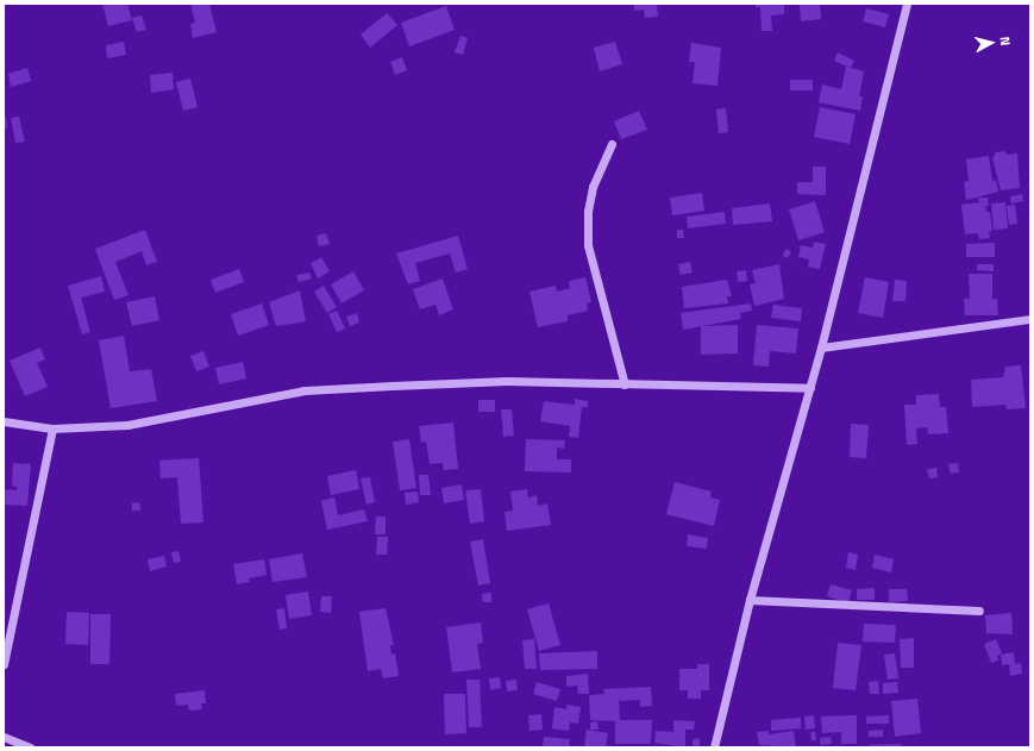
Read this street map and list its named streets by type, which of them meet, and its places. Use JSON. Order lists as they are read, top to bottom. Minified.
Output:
{"north":"right"}
